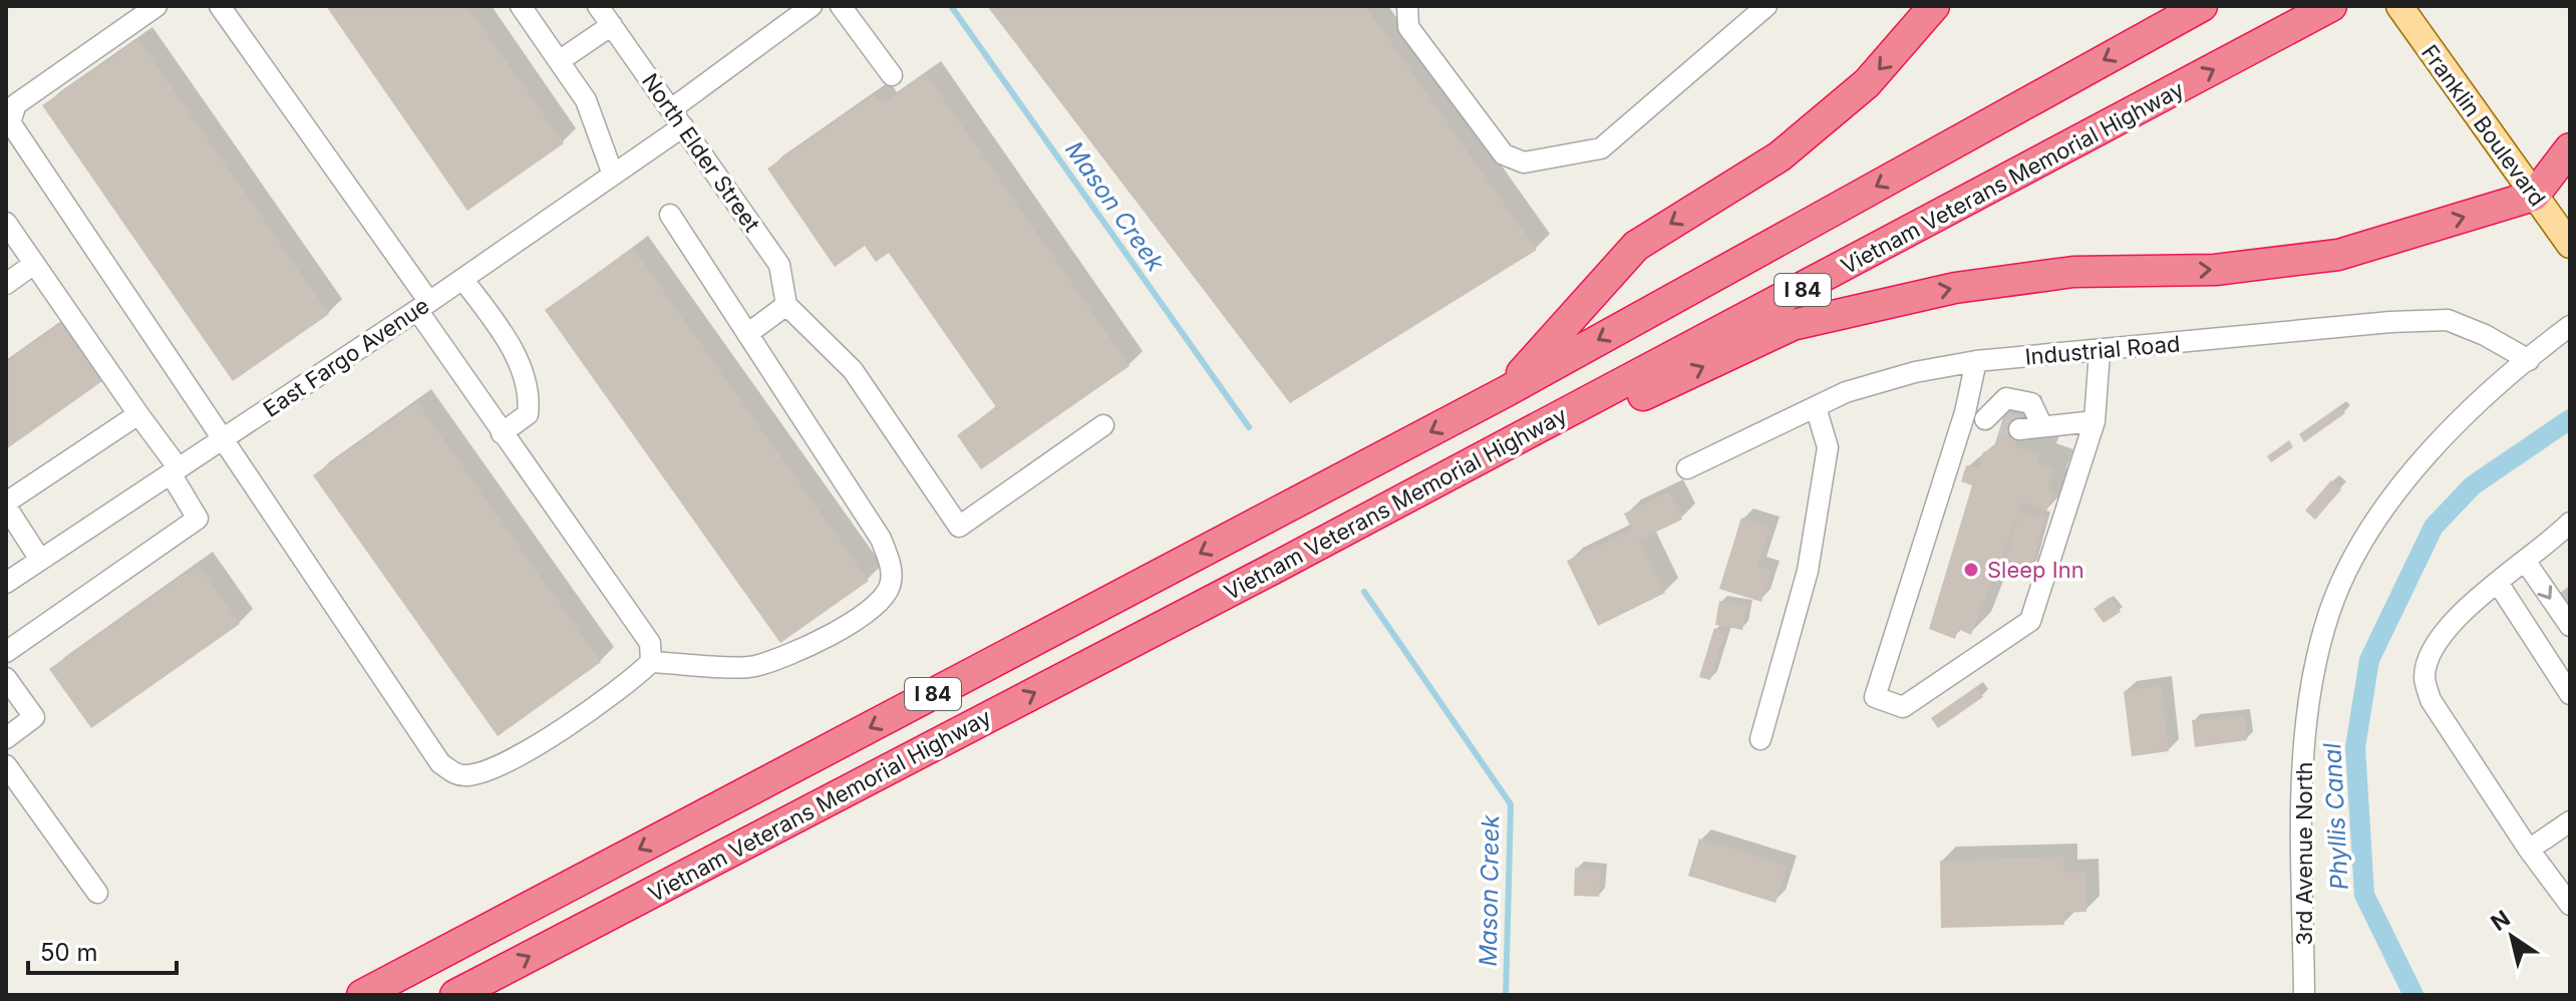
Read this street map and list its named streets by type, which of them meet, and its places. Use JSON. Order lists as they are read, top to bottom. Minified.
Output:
{"streets":{"highway":["Vietnam Veterans Memorial Highway","I 84"],"main road":["Franklin Boulevard"],"street":["North Elder Street","Industrial Road","East Fargo Avenue","3rd Avenue North"]},"crossings":[["North Elder Street","East Fargo Avenue"],["Industrial Road","3rd Avenue North"]],"water":["Mason Creek","Phyllis Canal"],"places":["Sleep Inn"],"scale_bar":"50 m","north":"top left"}
